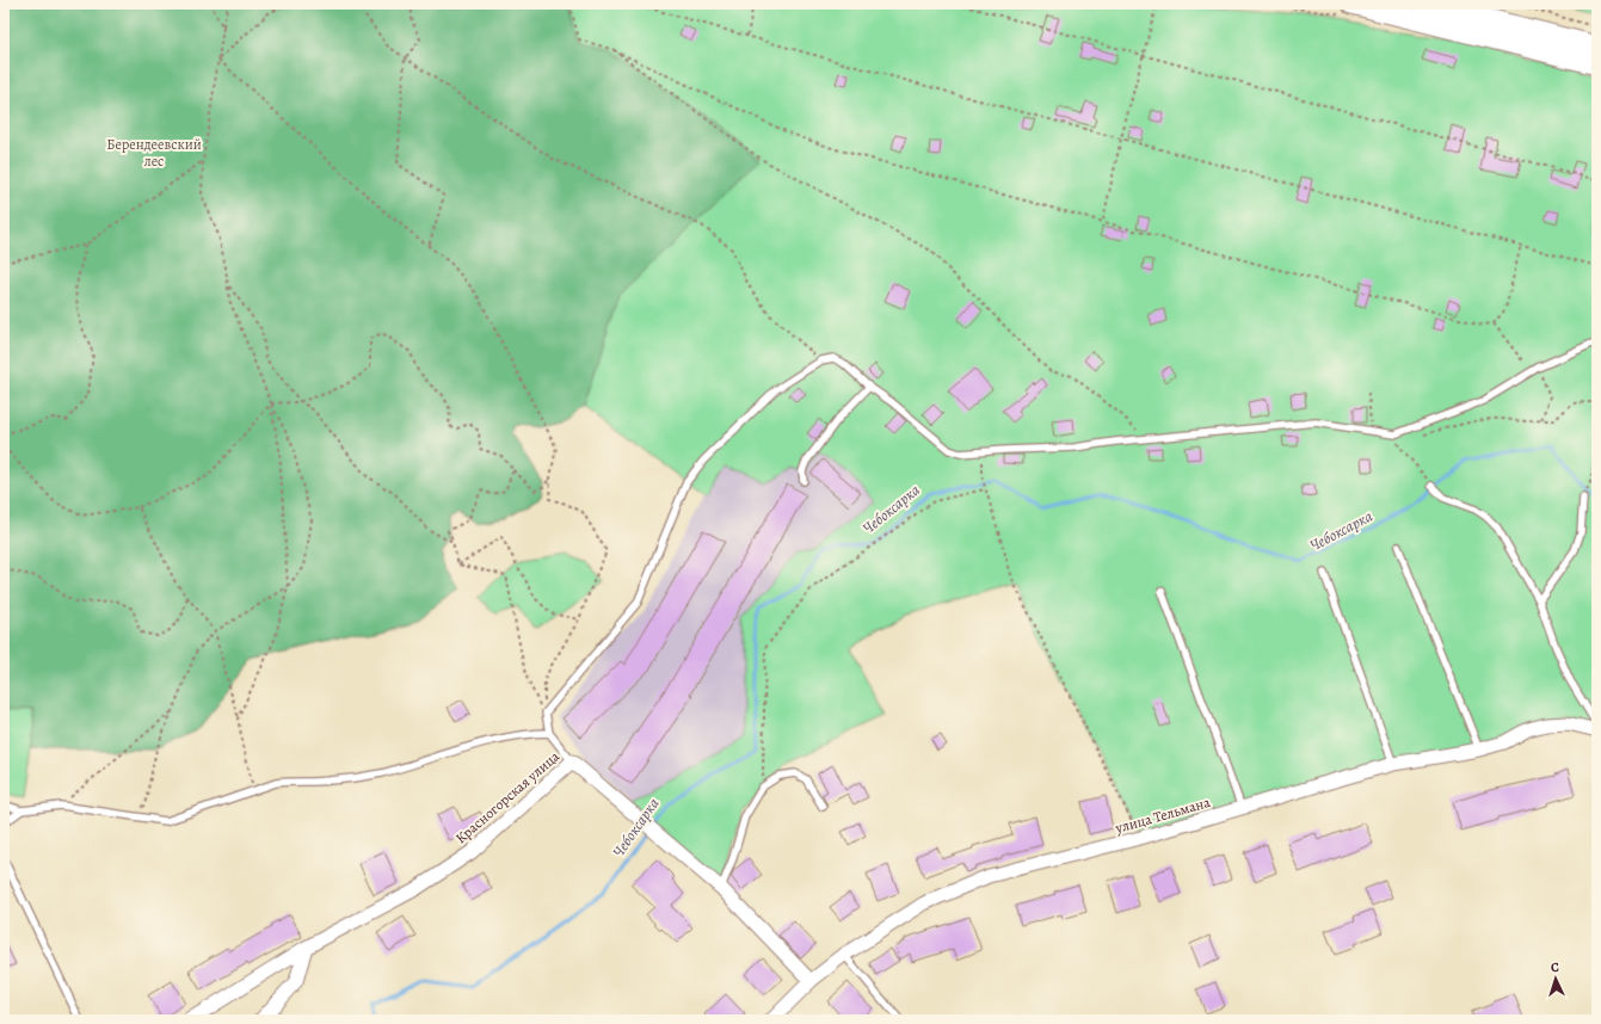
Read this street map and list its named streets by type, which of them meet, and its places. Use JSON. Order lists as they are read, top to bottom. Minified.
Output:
{"streets":{"street":["Красногорская улица","улица Тельмана"]},"crossings":[["Красногорская улица","улица Тельмана"]],"water":["Чебоксарка"],"parks":["Берендеевский лес"],"north":"top"}
